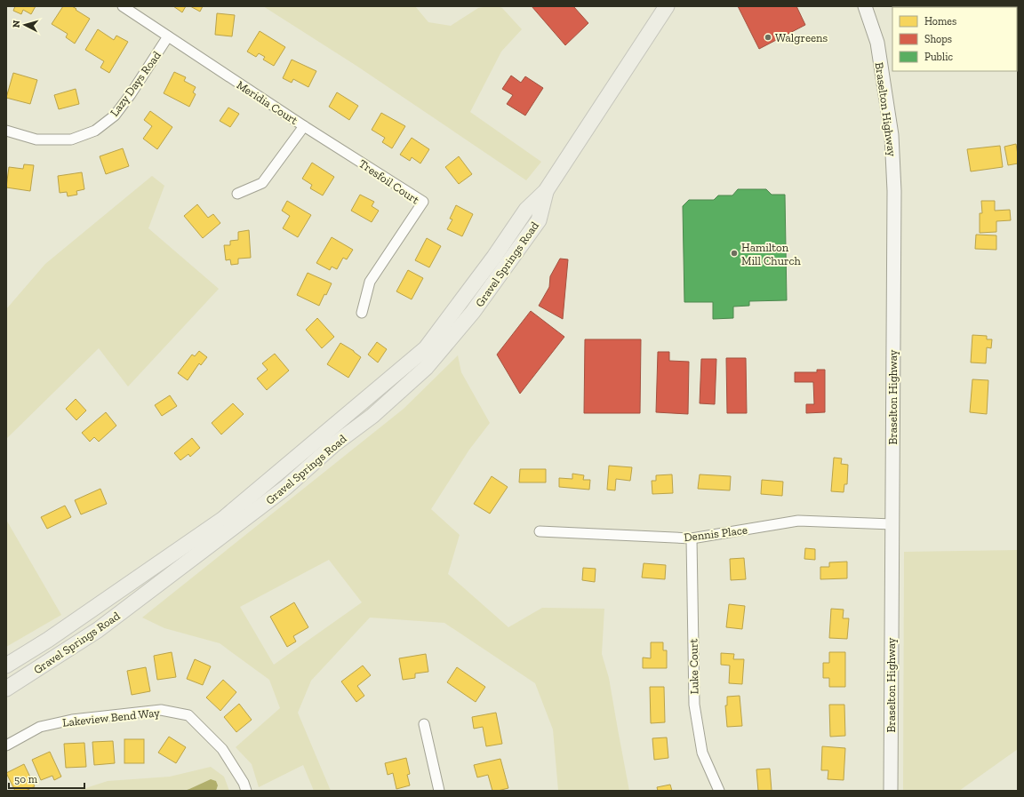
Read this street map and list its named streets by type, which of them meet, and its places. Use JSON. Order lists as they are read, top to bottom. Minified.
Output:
{"streets":{"main road":["Braselton Highway","Gravel Springs Road"],"street":["Lazy Days Road","Meridia Court","Tresfoil Court","Dennis Place","Luke Court","Lakeview Bend Way"]},"crossings":[["Lazy Days Road","Meridia Court"],["Meridia Court","Tresfoil Court"],["Braselton Highway","Dennis Place"],["Dennis Place","Luke Court"]],"places":["Walgreens","Hamilton Mill Church"],"legend":["Homes","Shops","Public"],"scale_bar":"50 m","north":"left"}
